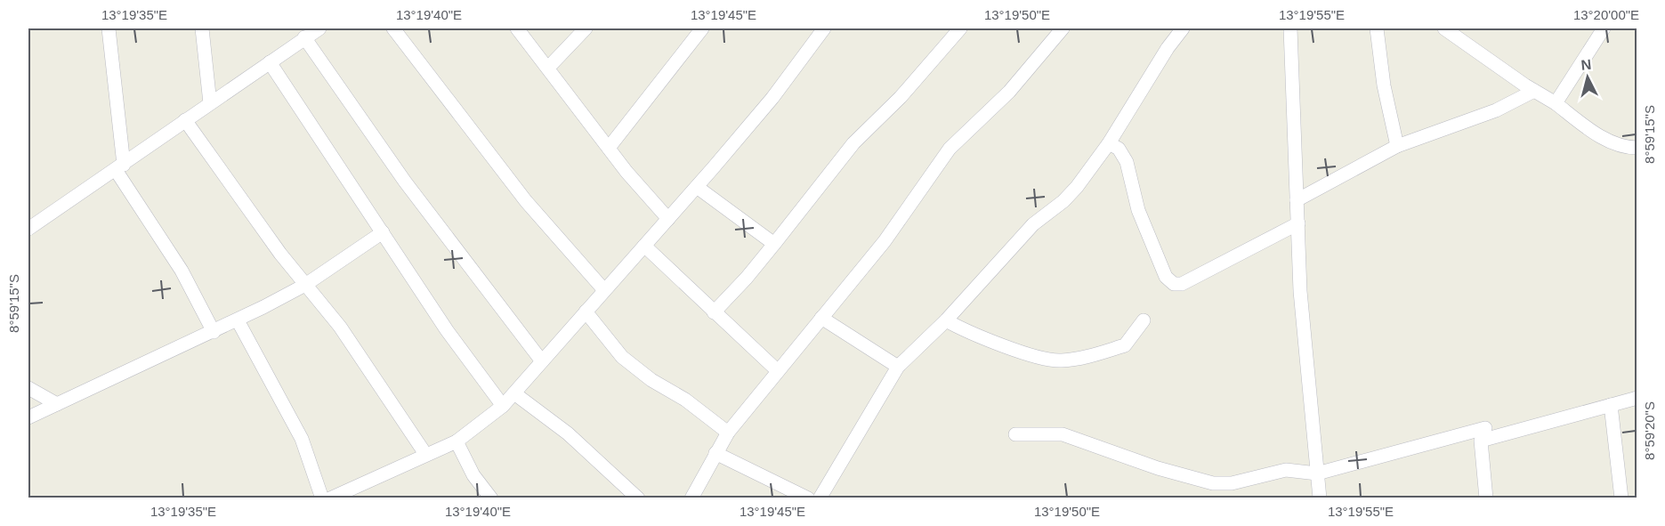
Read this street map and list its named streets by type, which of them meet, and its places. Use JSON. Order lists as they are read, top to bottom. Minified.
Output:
{"north":"top","coordinates":["13°19'35\"E","13°19'40\"E","13°19'45\"E","13°19'50\"E","13°19'55\"E","13°20'00\"E","8°59'15\"S","8°59'20\"S"]}
